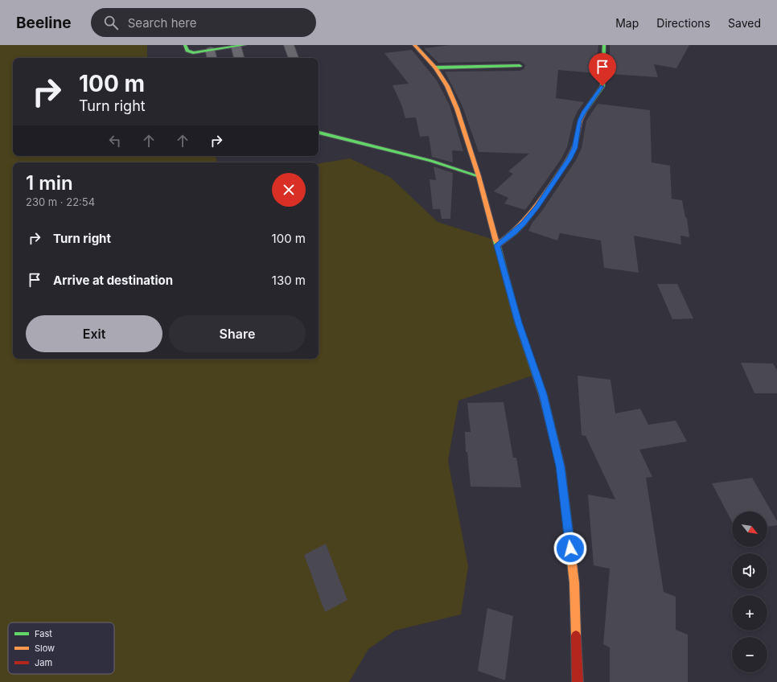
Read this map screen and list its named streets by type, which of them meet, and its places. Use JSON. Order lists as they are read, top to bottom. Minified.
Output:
{"legend":["Fast","Slow","Jam"],"north":"bottom right","page":{"header":"Beeline","search":"Search here","nav":["Map","Directions","Saved"],"turn":["100 m","Turn right"],"heading":["1 min","230 m · 22:54"],"list":[{"name":"Turn right","value":"100 m"},{"name":"Arrive at destination","value":"130 m"}],"buttons":["Exit","Share"],"map_buttons":["+","−"]}}
